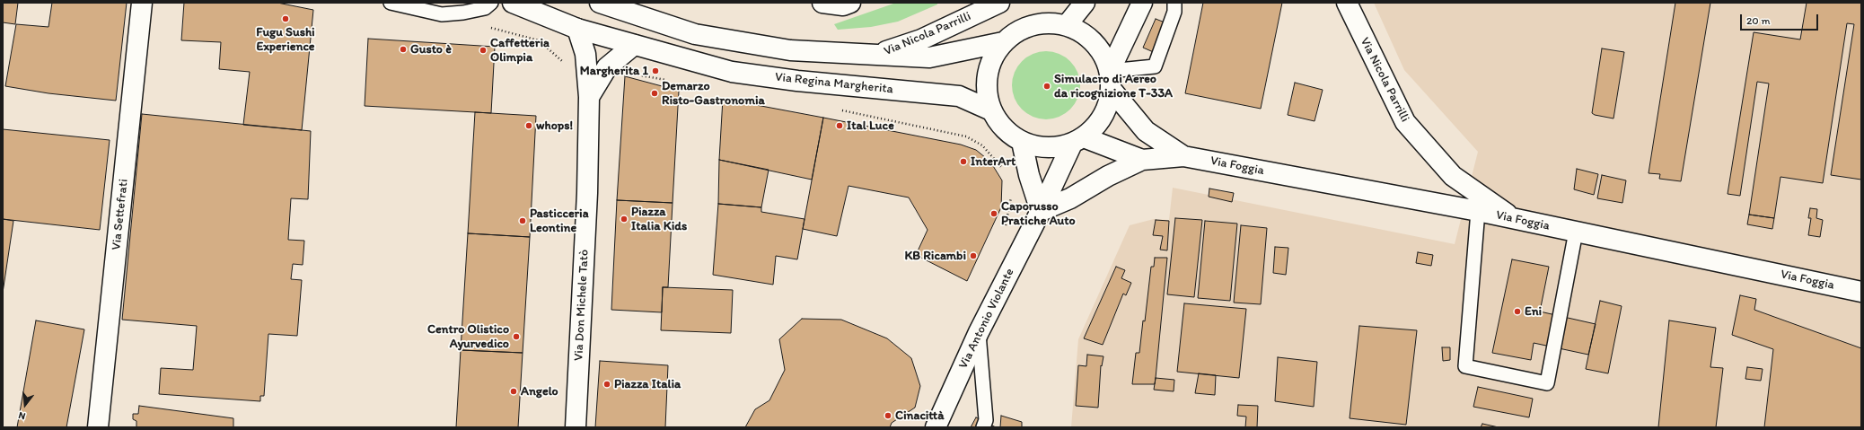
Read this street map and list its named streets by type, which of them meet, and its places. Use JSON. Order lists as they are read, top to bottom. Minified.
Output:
{"streets":{"street":["Via Nicola Parrilli","Via Regina Margherita","Via Foggia","Via Settefrati","Via Don Michele Tatò","Via Antonio Violante"]},"crossings":[["Via Nicola Parrilli","Via Foggia"],["Via Regina Margherita","Via Foggia"],["Via Regina Margherita","Via Don Michele Tatò"],["Via Regina Margherita","Via Antonio Violante"],["Via Foggia","Via Antonio Violante"]],"places":["Fugu Sushi Experience","Gusto è","Caffetteria Olimpia","Margherita 1","Simulacro di Aereo da ricognizione T-33A","Demarzo Risto-Gastronomia","whops!","Ital Luce","InterArt","Caporusso Pratiche Auto","Piazza Italia Kids","Pasticceria Leontine","KB Ricambi","Eni","Centro Olistico Ayurvedico","Piazza Italia","Angelo","Cinacittà"],"scale_bar":"20 m","north":"bottom"}
